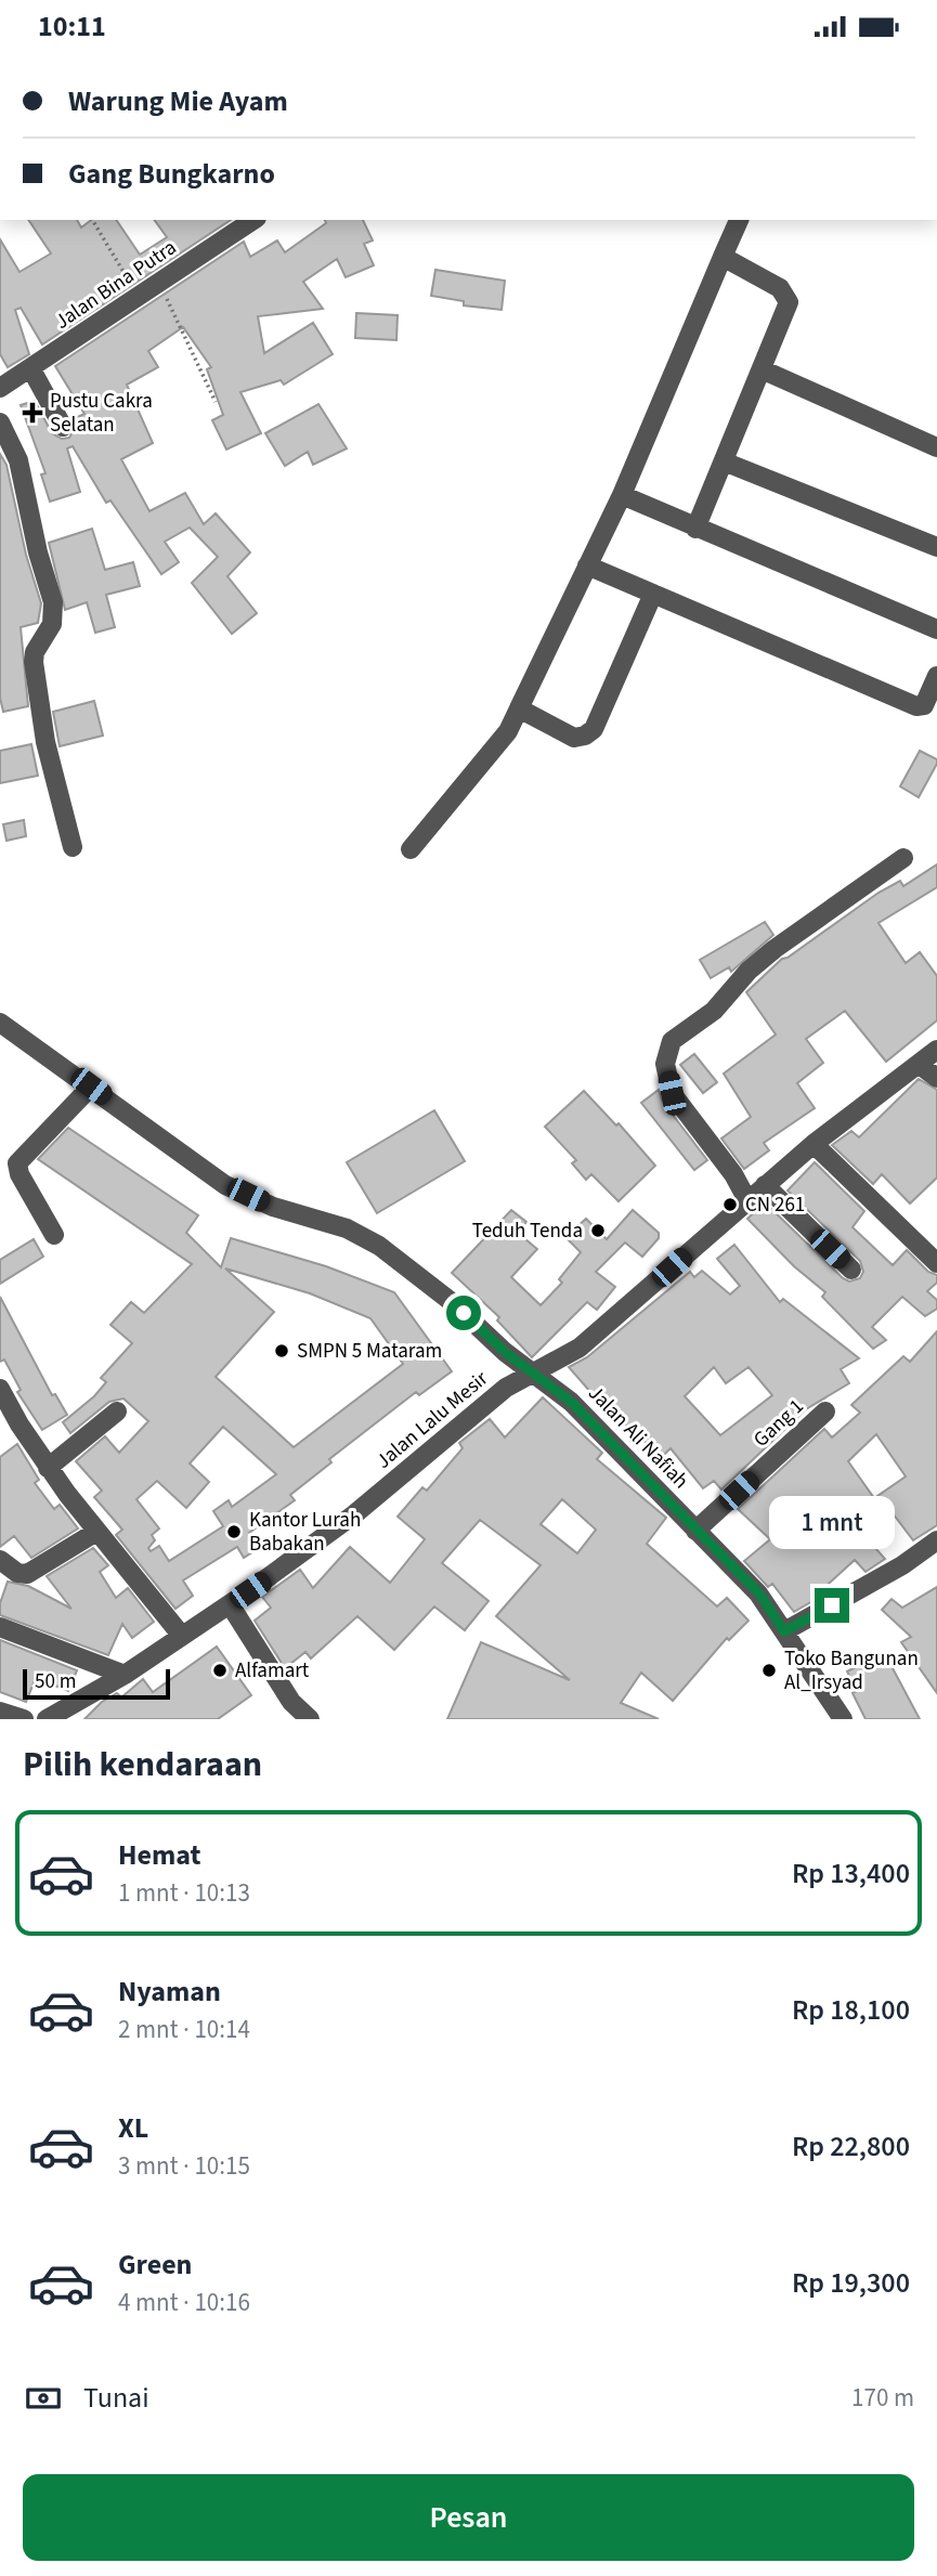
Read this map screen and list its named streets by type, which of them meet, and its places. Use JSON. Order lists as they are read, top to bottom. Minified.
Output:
{"streets":{"street":["Jalan Bina Putra","Jalan Lalu Mesir","Gang 1","Jalan Ali Nafiah"]},"crossings":[["Jalan Lalu Mesir","Jalan Ali Nafiah"],["Gang 1","Jalan Ali Nafiah"]],"places":{"health":["Pustu Cakra Selatan"],"other":["CN 261","Teduh Tenda","SMPN 5 Mataram","Kantor Lurah Babakan","Alfamart","Toko Bangunan Al_Irsyad"]},"scale_bar":"50 m","page":{"status":"10:11","banner":["Warung Mie Ayam","Gang Bungkarno"],"bubble":"1 mnt","scale":"50 m","heading":"Pilih kendaraan","list":[{"name":"Hemat","note":"1 mnt · 10:13","value":"Rp 13,400"},{"name":"Nyaman","note":"2 mnt · 10:14","value":"Rp 18,100"},{"name":"XL","note":"3 mnt · 10:15","value":"Rp 22,800"},{"name":"Green","note":"4 mnt · 10:16","value":"Rp 19,300"}],"pay":["Tunai","170 m"],"buttons":"Pesan"}}
